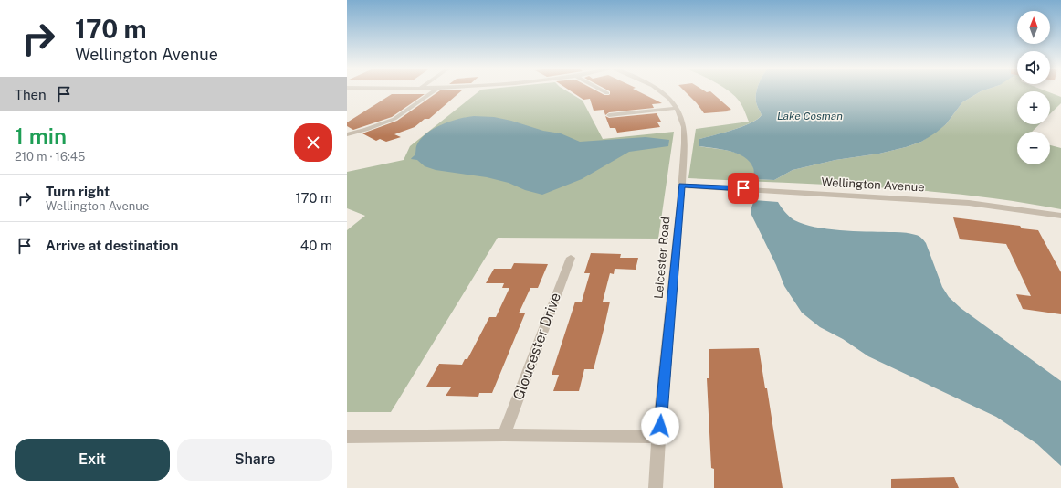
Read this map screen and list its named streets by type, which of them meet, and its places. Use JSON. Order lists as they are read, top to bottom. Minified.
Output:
{"streets":{"street":["Wellington Avenue","Leicester Road","Gloucester Drive"]},"crossings":[["Wellington Avenue","Leicester Road"]],"water":["Lake Cosman"],"north":"top","page":{"turn":["170 m","Wellington Avenue"],"map_buttons":["+","−"],"then":"Then","heading":["1 min","210 m · 16:45"],"list":[{"name":"Turn right","note":"Wellington Avenue","value":"170 m"},{"name":"Arrive at destination","value":"40 m"}],"buttons":["Exit","Share"]}}
